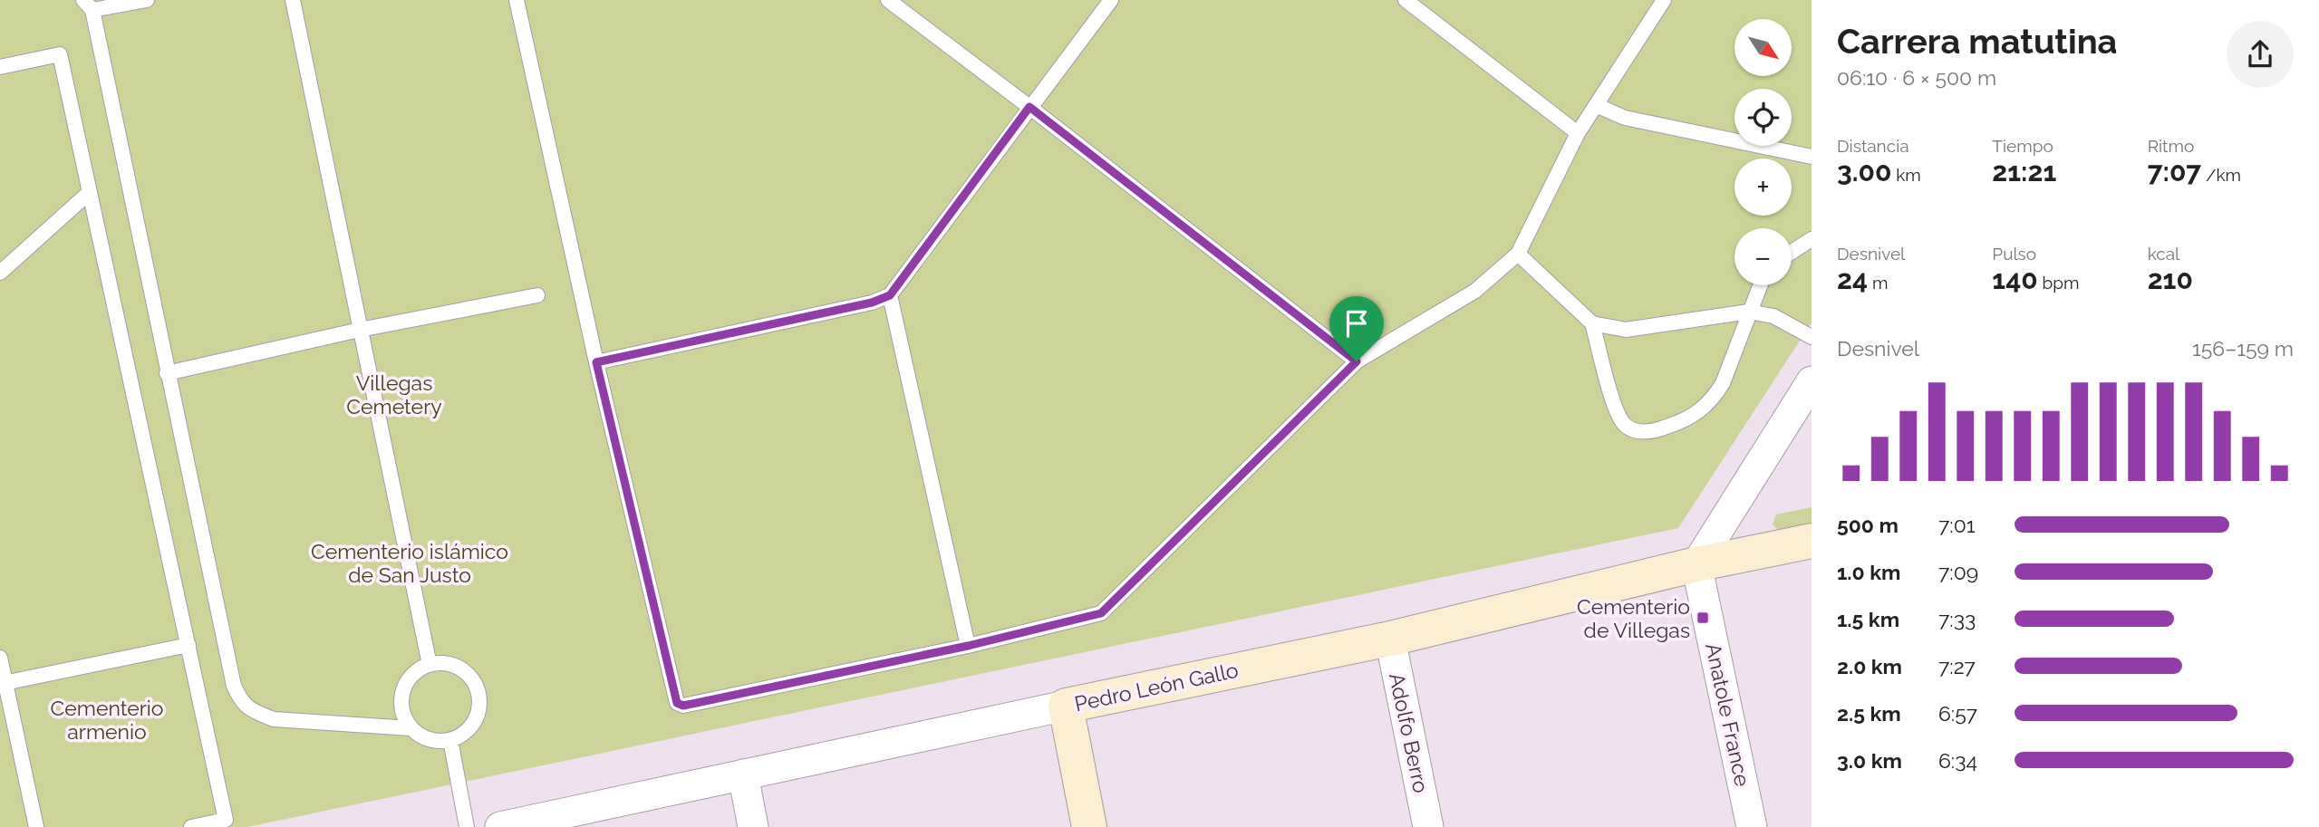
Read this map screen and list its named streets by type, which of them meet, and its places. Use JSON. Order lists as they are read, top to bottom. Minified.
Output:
{"streets":{"street":["Pedro León Gallo","Anatole France","Adolfo Berro"]},"crossings":[["Pedro León Gallo","Anatole France"],["Pedro León Gallo","Adolfo Berro"]],"parks":["Villegas Cemetery","Cementerio islámico de San Justo","Cementerio armenio"],"places":{"transit":["Cementerio de Villegas"]},"north":"bottom right","page":{"heading":["Carrera matutina","06:10 · 6 × 500 m"],"map_buttons":["+","−"],"stats":[["Distancia","3.00 km"],["Tiempo","21:21"],["Ritmo","7:07 /km"],["Desnivel","24 m"],["Pulso","140 bpm"],["kcal","210"]],"chart":["Desnivel","156–159 m"],"list":[{"name":"500 m","note":"7:01"},{"name":"1.0 km","note":"7:09"},{"name":"1.5 km","note":"7:33"},{"name":"2.0 km","note":"7:27"},{"name":"2.5 km","note":"6:57"},{"name":"3.0 km","note":"6:34"}]}}
